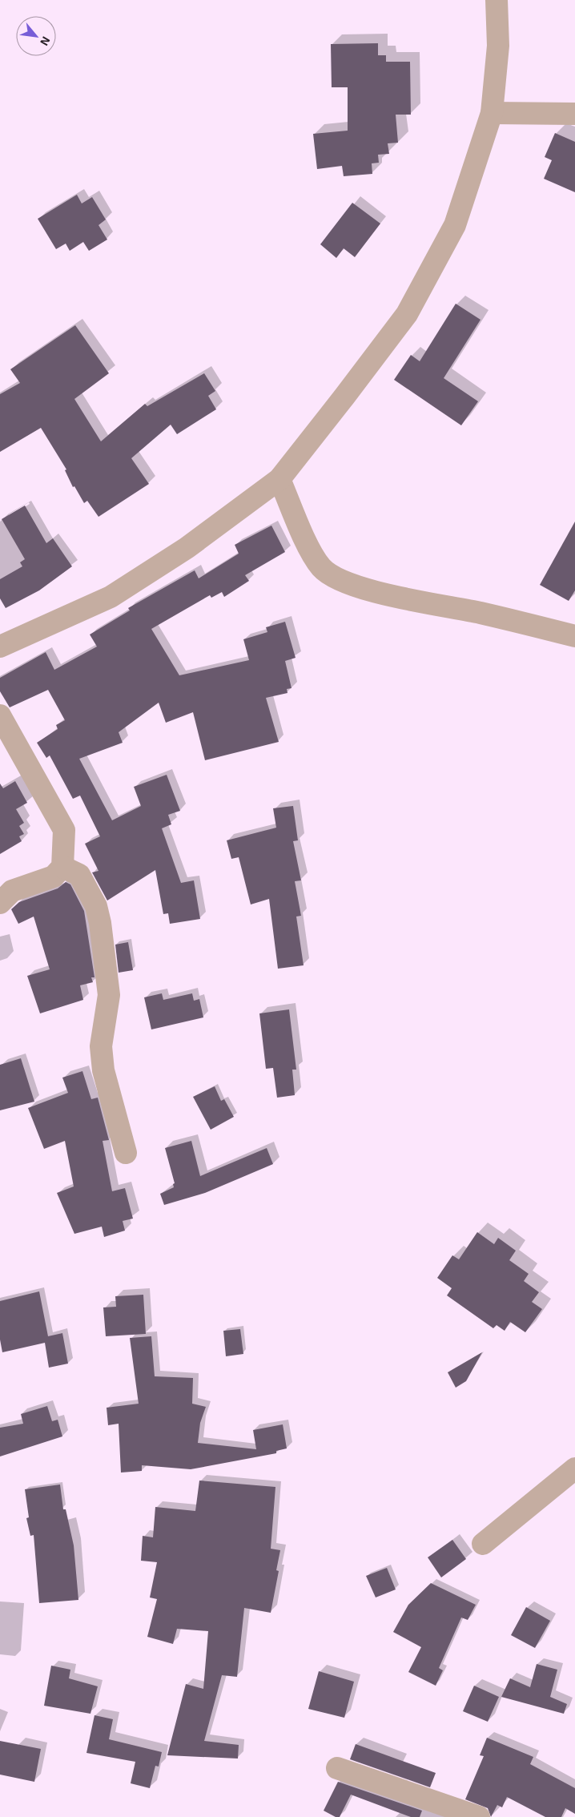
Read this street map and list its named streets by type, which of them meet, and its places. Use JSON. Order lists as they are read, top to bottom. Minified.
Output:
{"north":"bottom right"}
